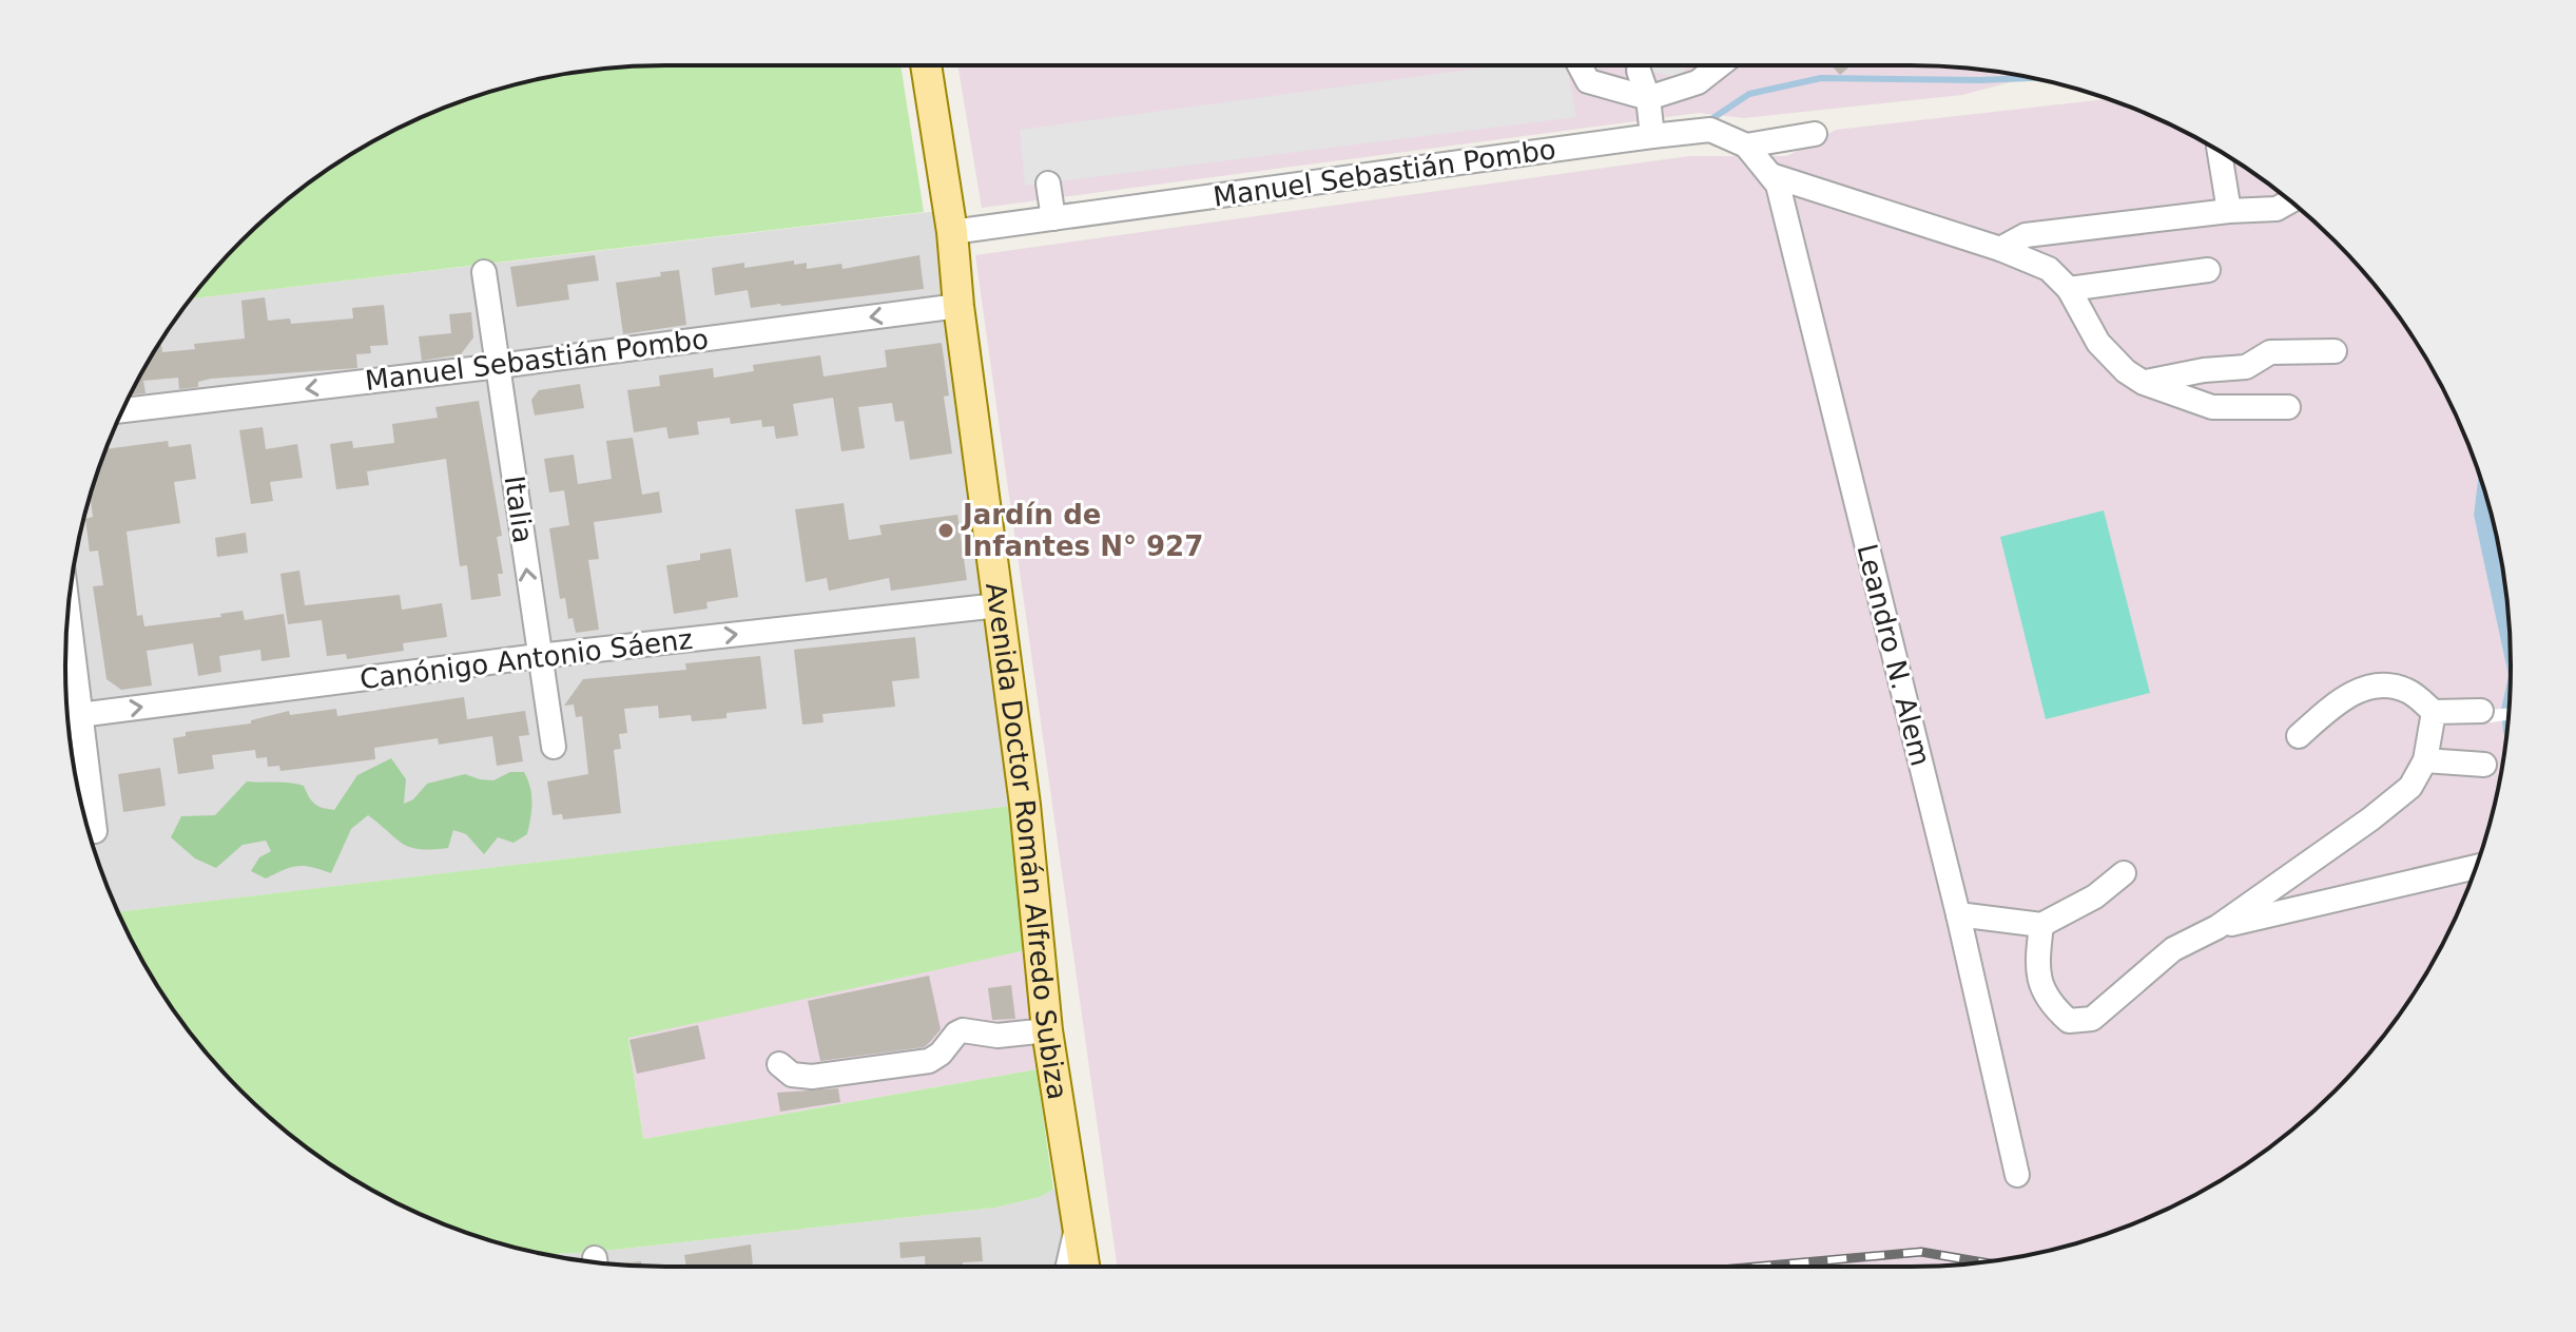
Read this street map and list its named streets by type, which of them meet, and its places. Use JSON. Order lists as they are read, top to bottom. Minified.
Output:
{"streets":{"main road":["Avenida Doctor Román Alfredo Subiza"],"street":["Manuel Sebastián Pombo","Italia","Leandro N. Alem","Canónigo Antonio Sáenz"]},"crossings":[["Manuel Sebastián Pombo","Italia"],["Manuel Sebastián Pombo","Leandro N. Alem"],["Manuel Sebastián Pombo","Avenida Doctor Román Alfredo Subiza"],["Italia","Canónigo Antonio Sáenz"],["Canónigo Antonio Sáenz","Avenida Doctor Román Alfredo Subiza"]],"one_way":["Manuel Sebastián Pombo","Italia","Canónigo Antonio Sáenz"],"places":["Jardín de Infantes N° 927"]}
